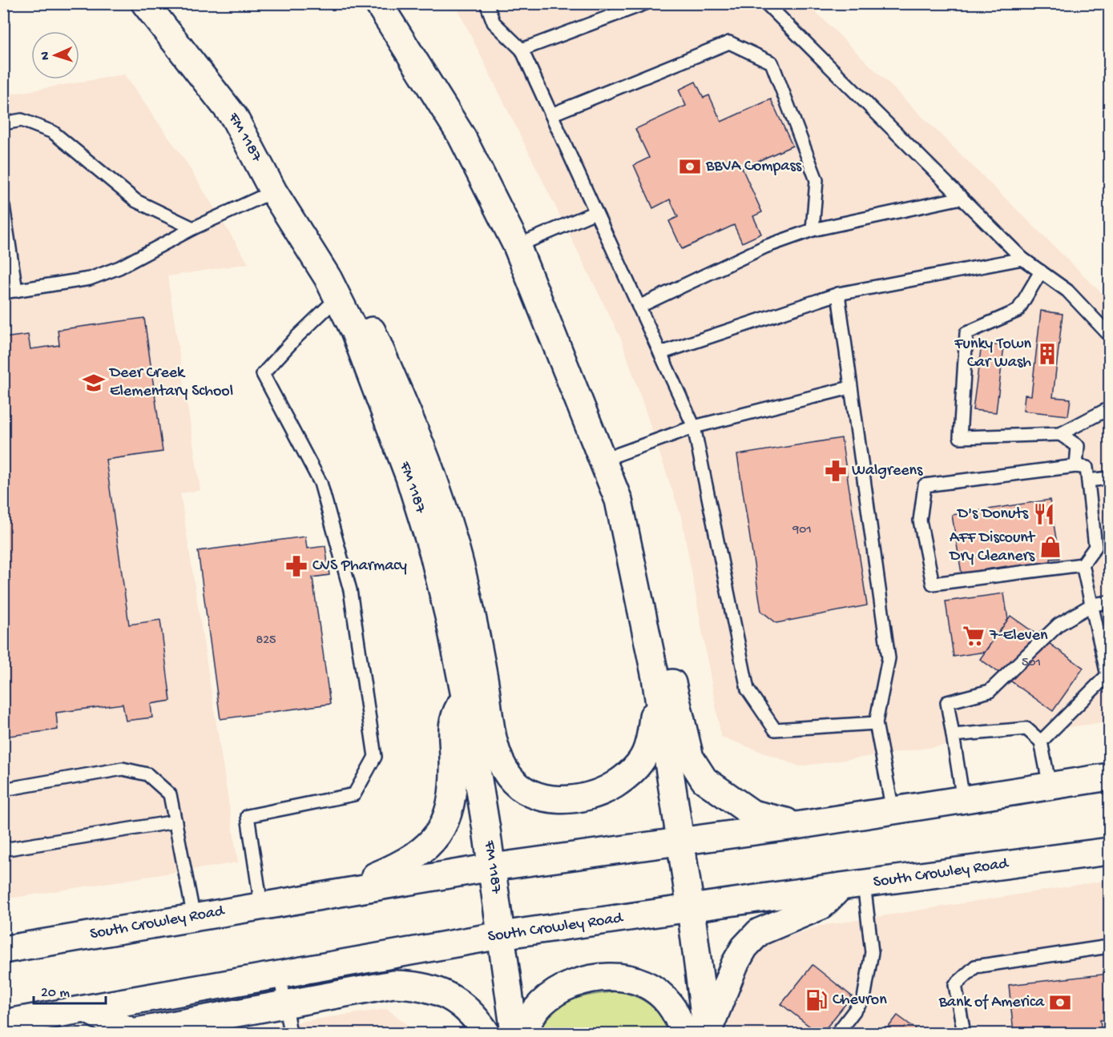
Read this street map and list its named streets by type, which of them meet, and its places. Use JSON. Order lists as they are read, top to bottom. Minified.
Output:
{"streets":{"main road":["FM 1187","South Crowley Road"]},"crossings":[["FM 1187","South Crowley Road"]],"places":{"bank":["BBVA Compass","Bank of America"],"building":["Funky Town Car Wash"],"school or university":["Deer Creek Elementary School"],"pharmacy":["Walgreens","CVS Pharmacy"],"restaurant":["D's Donuts"],"shop":["AFF Discount Dry Cleaners"],"supermarket":["7-Eleven"],"fuel station":["Chevron"]},"house_numbers":["901","825","501"],"scale_bar":"20 m","north":"left"}
